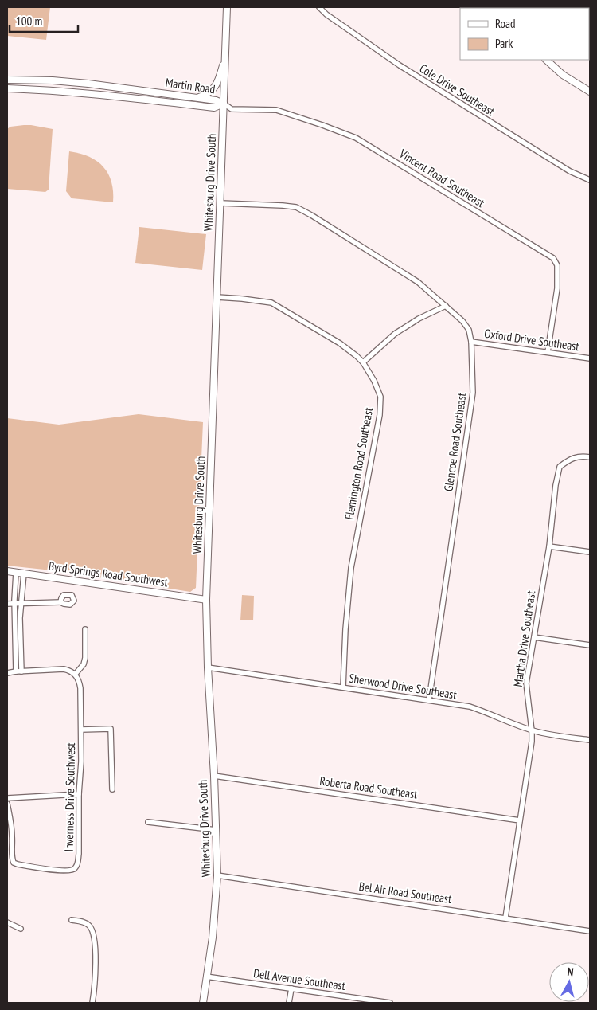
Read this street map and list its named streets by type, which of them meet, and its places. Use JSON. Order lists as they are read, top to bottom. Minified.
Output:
{"streets":{"main road":["Martin Road","Whitesburg Drive South","Byrd Springs Road Southwest"],"street":["Cole Drive Southeast","Vincent Road Southeast","Oxford Drive Southeast","Glencoe Road Southeast","Flemington Road Southeast","Martha Drive Southeast","Sherwood Drive Southeast","Roberta Road Southeast","Inverness Drive Southwest","Bel Air Road Southeast","Dell Avenue Southeast"]},"crossings":[["Martin Road","Vincent Road Southeast"],["Martin Road","Whitesburg Drive South"],["Vincent Road Southeast","Whitesburg Drive South"],["Vincent Road Southeast","Oxford Drive Southeast"],["Whitesburg Drive South","Glencoe Road Southeast"],["Whitesburg Drive South","Flemington Road Southeast"],["Whitesburg Drive South","Byrd Springs Road Southwest"],["Whitesburg Drive South","Sherwood Drive Southeast"],["Whitesburg Drive South","Roberta Road Southeast"],["Whitesburg Drive South","Bel Air Road Southeast"],["Whitesburg Drive South","Dell Avenue Southeast"],["Oxford Drive Southeast","Glencoe Road Southeast"],["Glencoe Road Southeast","Sherwood Drive Southeast"],["Flemington Road Southeast","Sherwood Drive Southeast"],["Martha Drive Southeast","Sherwood Drive Southeast"],["Martha Drive Southeast","Roberta Road Southeast"],["Martha Drive Southeast","Bel Air Road Southeast"]],"legend":["Road","Park"],"scale_bar":"100 m","north":"top"}
